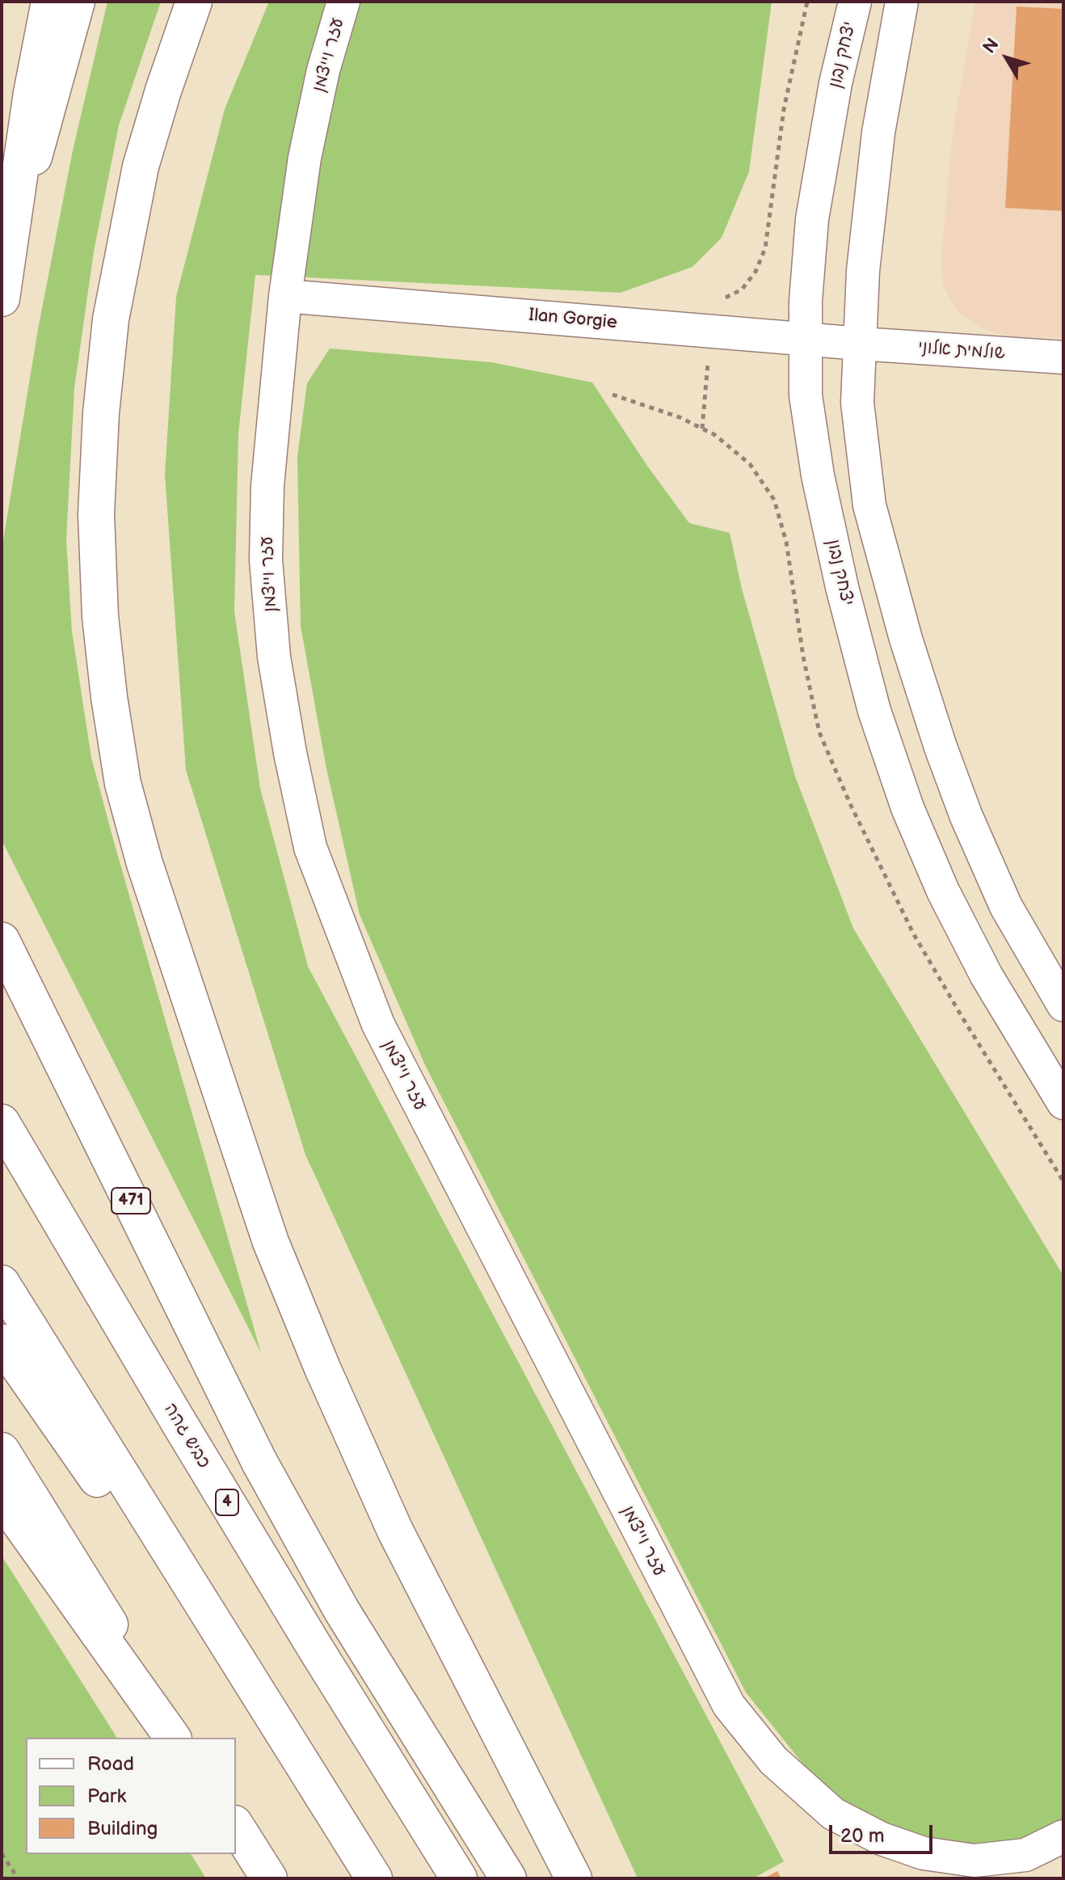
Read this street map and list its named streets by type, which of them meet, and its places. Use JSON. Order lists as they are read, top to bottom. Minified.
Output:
{"streets":{"main road":["471","כביש גהה","4"],"street":["עזר וייצמן","יצחק נבון","Ilan Gorgie","שולמית אלוני"]},"crossings":[["עזר וייצמן","Ilan Gorgie"],["יצחק נבון","Ilan Gorgie"],["Ilan Gorgie","שולמית אלוני"]],"legend":["Road","Park","Building"],"scale_bar":"20 m","north":"top left"}
